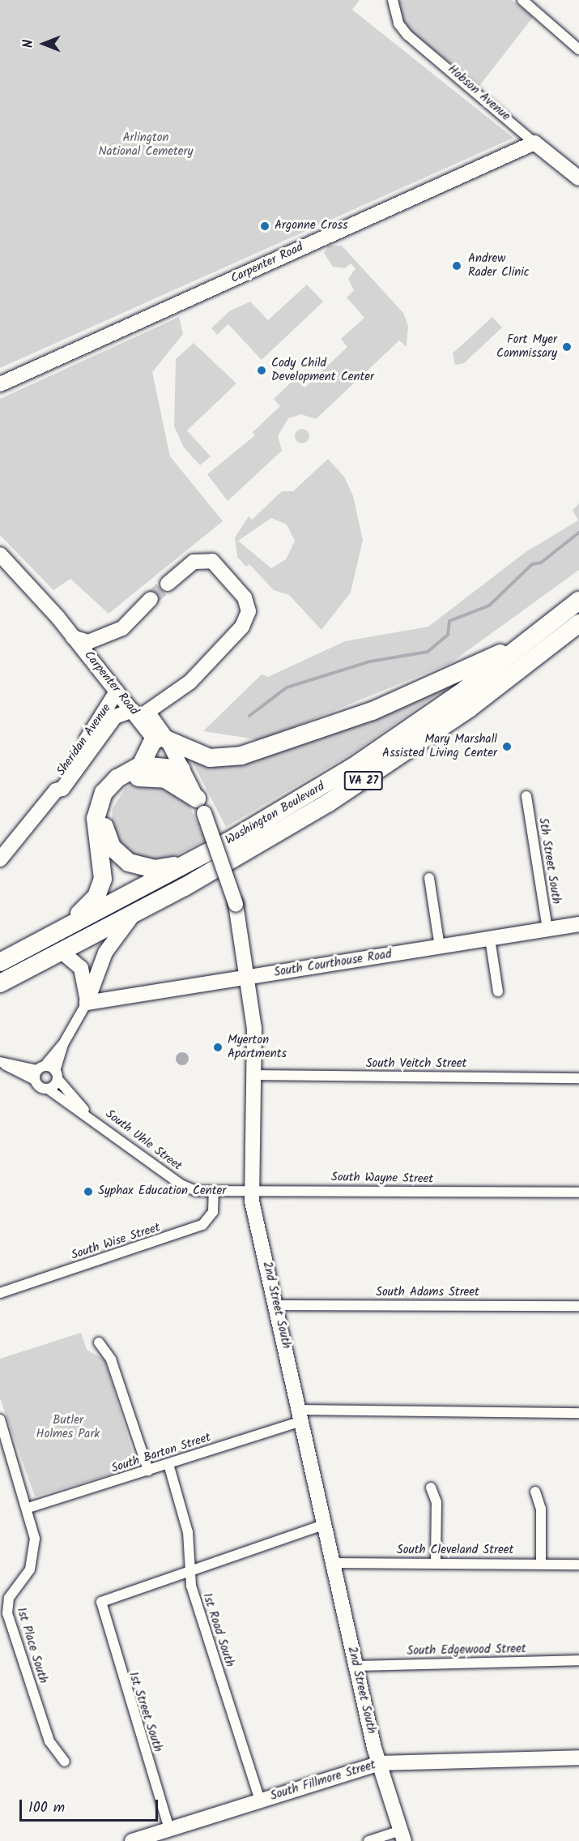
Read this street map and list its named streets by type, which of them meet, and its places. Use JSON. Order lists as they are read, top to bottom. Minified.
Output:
{"streets":{"highway":["VA 27","Washington Boulevard"],"street":["Hobson Avenue","Carpenter Road","Sheridan Avenue","5th Street South","South Courthouse Road","South Veitch Street","South Uhle Street","South Wayne Street","South Wise Street","South Adams Street","2nd Street South","South Barton Street","South Cleveland Street","1st Road South","1st Place South","South Edgewood Street","1st Street South","South Fillmore Street"]},"crossings":[["Hobson Avenue","Carpenter Road"],["Carpenter Road","Sheridan Avenue"],["Carpenter Road","2nd Street South"],["Sheridan Avenue","2nd Street South"],["5th Street South","South Courthouse Road"],["South Courthouse Road","2nd Street South"],["South Veitch Street","2nd Street South"],["South Uhle Street","South Wayne Street"],["South Wayne Street","South Wise Street"],["South Wayne Street","2nd Street South"],["South Adams Street","2nd Street South"],["2nd Street South","South Barton Street"],["2nd Street South","South Cleveland Street"],["2nd Street South","South Edgewood Street"],["2nd Street South","South Fillmore Street"],["South Barton Street","1st Road South"],["South Barton Street","1st Place South"],["1st Road South","1st Street South"],["1st Road South","South Fillmore Street"],["1st Street South","South Fillmore Street"]],"parks":["Arlington National Cemetery","Butler Holmes Park"],"places":["Argonne Cross","Andrew Rader Clinic","Fort Myer Commissary","Cody Child Development Center","Mary Marshall Assisted Living Center","Myerton Apartments","Syphax Education Center"],"scale_bar":"100 m","north":"left"}
